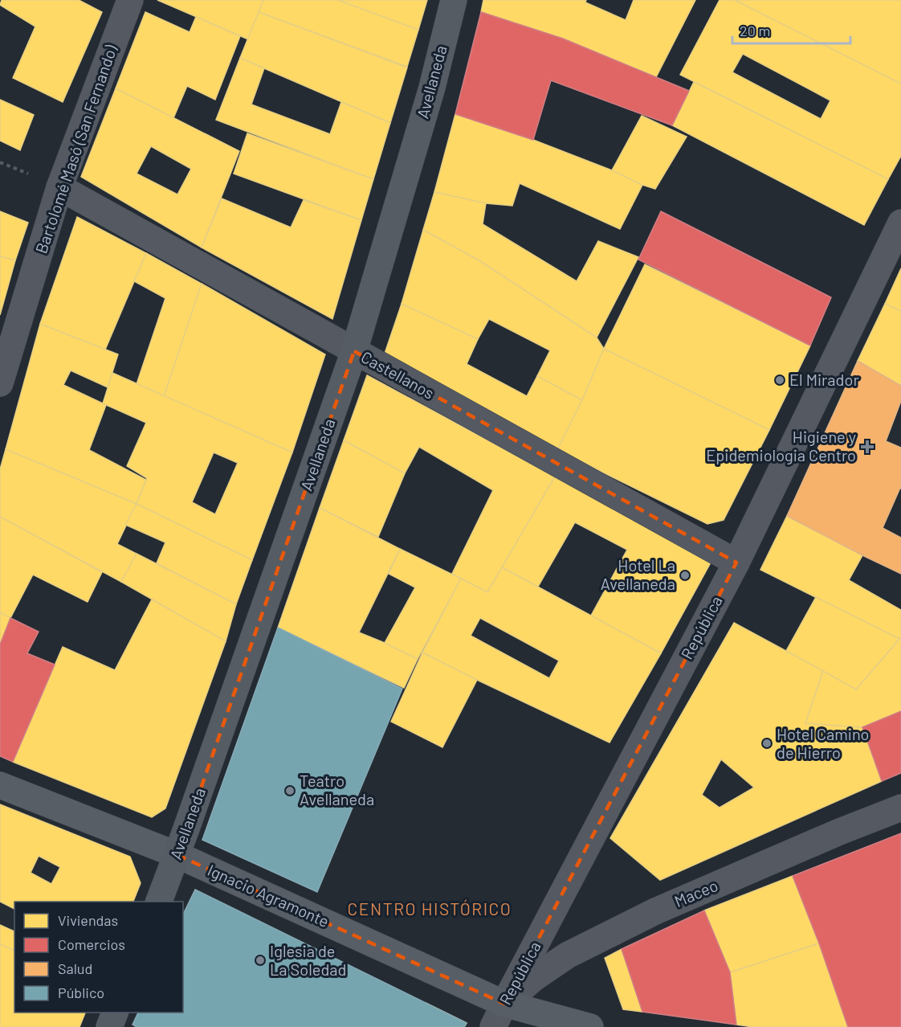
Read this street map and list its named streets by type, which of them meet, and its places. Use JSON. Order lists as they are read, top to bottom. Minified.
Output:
{"streets":{"main road":["Avellaneda","Ignacio Agramonte"],"street":["Bartolomé Masó (San Fernando)","Castellanos","República","Maceo"]},"crossings":[["Avellaneda","Castellanos"],["Avellaneda","Ignacio Agramonte"],["Bartolomé Masó (San Fernando)","Castellanos"],["Castellanos","República"],["República","Maceo"],["República","Ignacio Agramonte"],["Maceo","Ignacio Agramonte"]],"districts":["CENTRO HISTÓRICO"],"places":{"other":["El Mirador","Hotel La Avellaneda","Hotel Camino de Hierro","Teatro Avellaneda","Iglesia de La Soledad"],"health":["Higiene y Epidemiologia Centro"]},"legend":["Viviendas","Comercios","Salud","Público"],"scale_bar":"20 m"}
